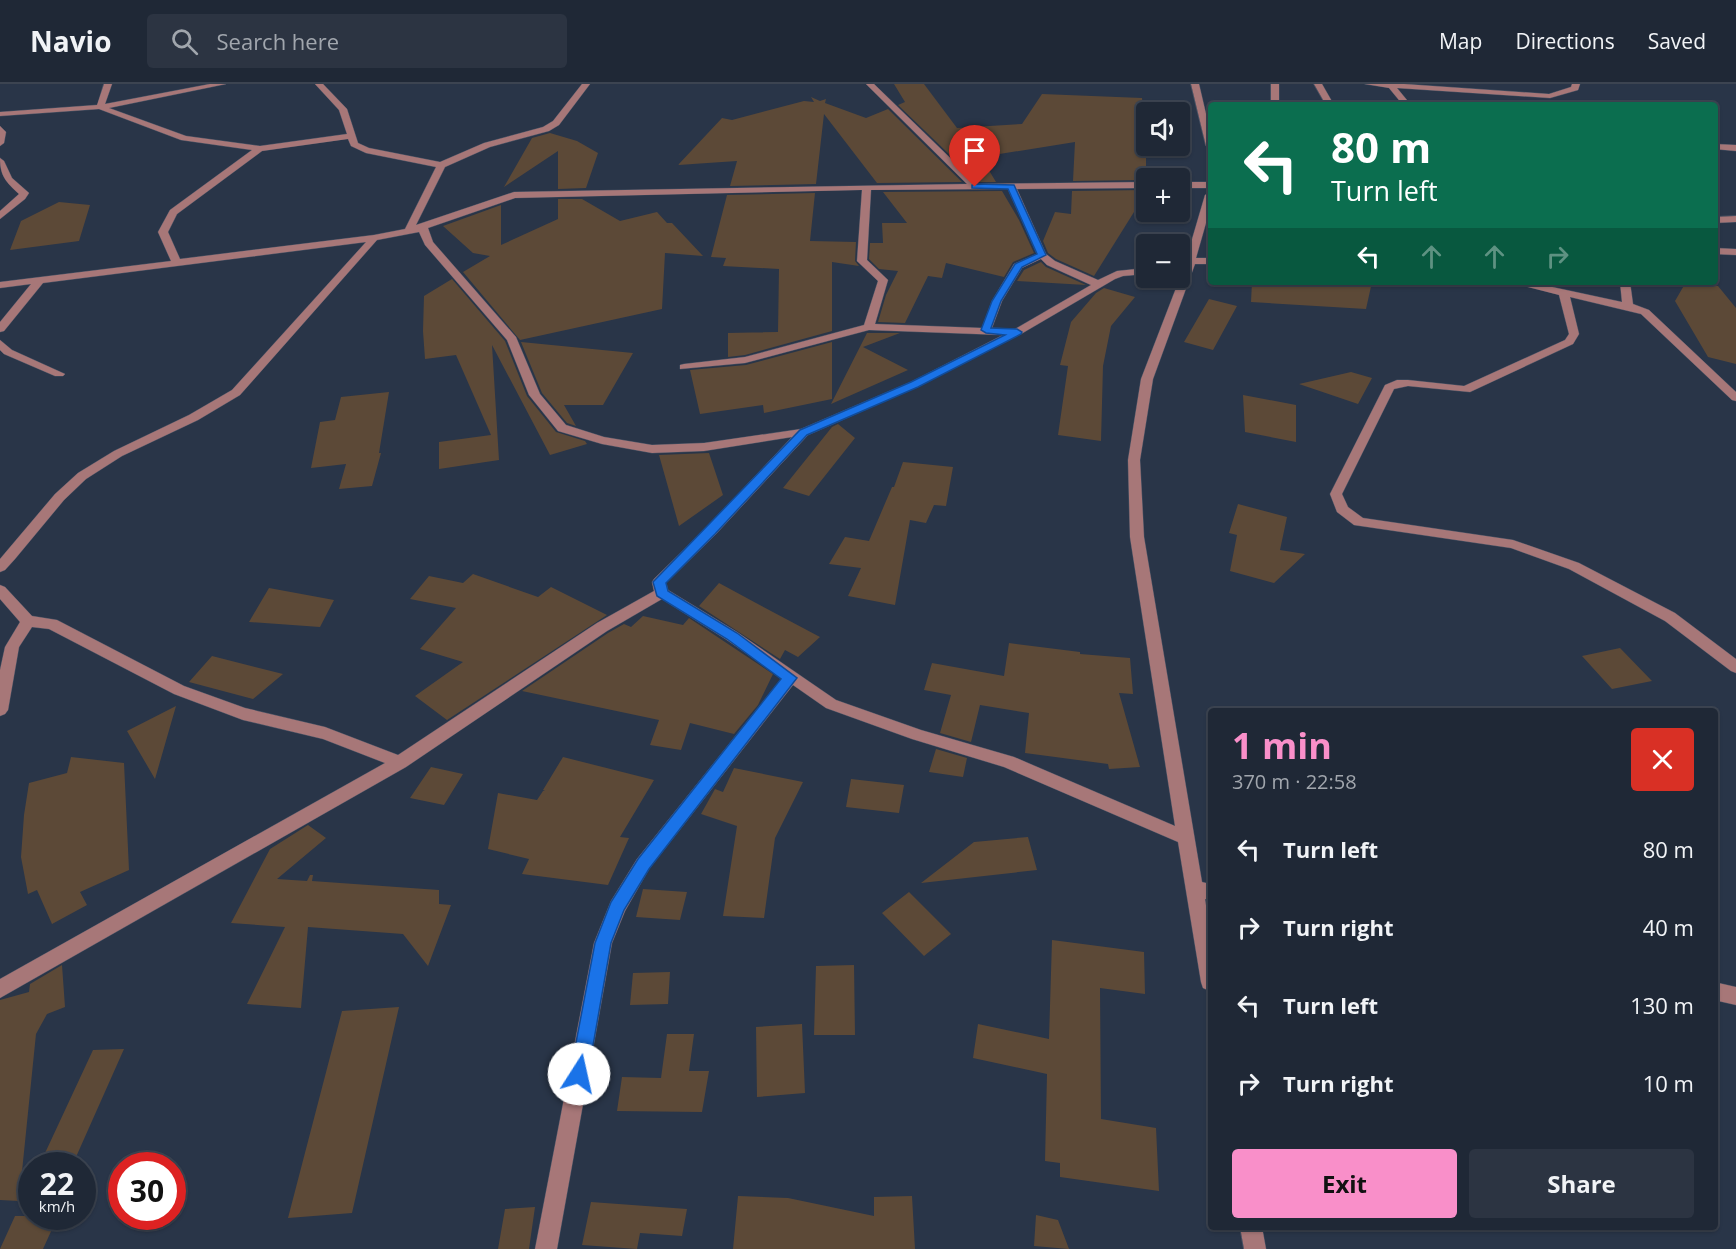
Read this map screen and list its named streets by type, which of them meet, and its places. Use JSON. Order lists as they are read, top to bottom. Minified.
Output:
{"page":{"header":"Navio","search":"Search here","nav":["Map","Directions","Saved"],"map_buttons":["+","−"],"turn":["80 m","Turn left"],"heading":["1 min","370 m · 22:58"],"list":[{"name":"Turn left","value":"80 m"},{"name":"Turn right","value":"40 m"},{"name":"Turn left","value":"130 m"},{"name":"Turn right","value":"10 m"}],"buttons":["Exit","Share"],"speed":"22 km/h","limit":"30"}}
